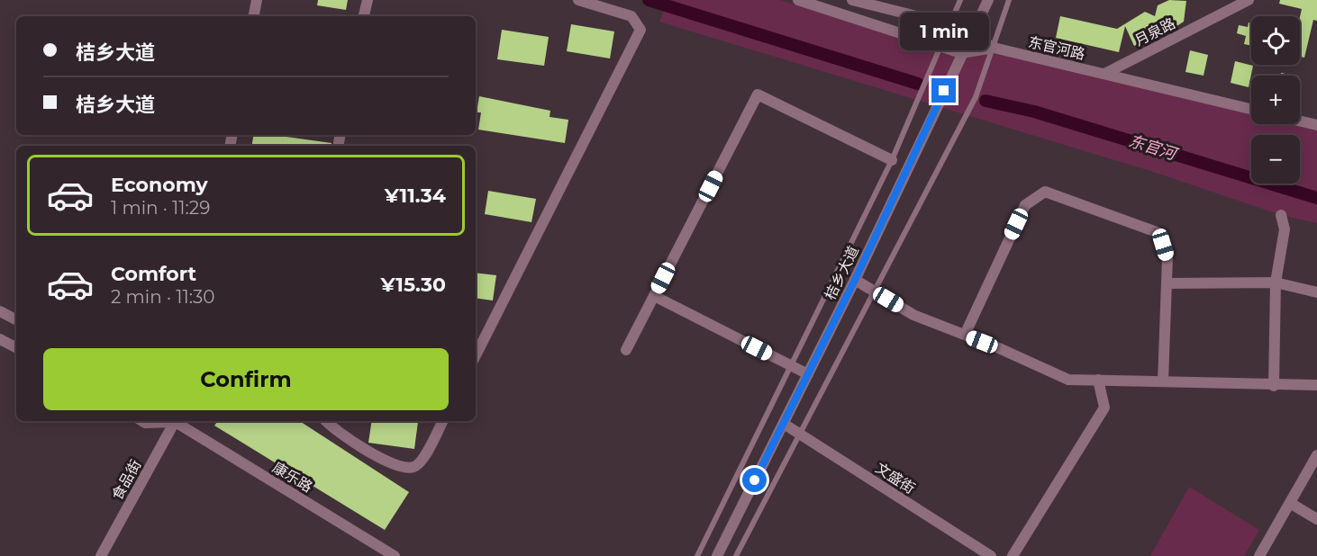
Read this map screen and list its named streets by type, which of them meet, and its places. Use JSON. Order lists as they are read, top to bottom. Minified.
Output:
{"streets":{"street":["月泉路","东官河路","桔乡大道","康乐路","文盛街","食品街"]},"crossings":[["月泉路","东官河路"],["东官河路","桔乡大道"],["桔乡大道","文盛街"]],"water":["东官河"],"page":{"bubble":"1 min","map_buttons":["+","−"],"banner":["桔乡大道","桔乡大道"],"list":[{"name":"Economy","note":"1 min · 11:29","value":"¥11.34"},{"name":"Comfort","note":"2 min · 11:30","value":"¥15.30"}],"buttons":"Confirm"}}
